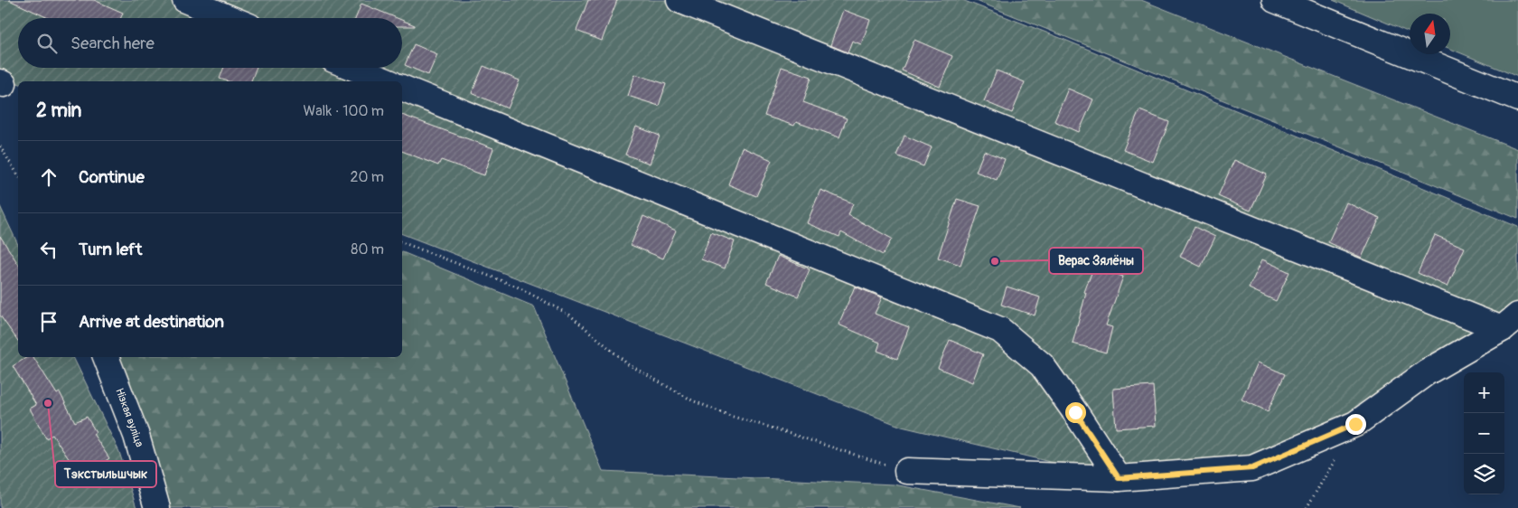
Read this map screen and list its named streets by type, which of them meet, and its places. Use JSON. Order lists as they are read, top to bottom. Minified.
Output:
{"streets":{"main road":["Нізкая вуліца"]},"places":["Верас Зялёны","Тэкстыльшчык"],"north":"top","page":{"search":"Search here","heading":["2 min","Walk · 100 m"],"list":[["Continue","20 m"],["Turn left","80 m"],"Arrive at destination"],"map_buttons":["+","−"]}}
